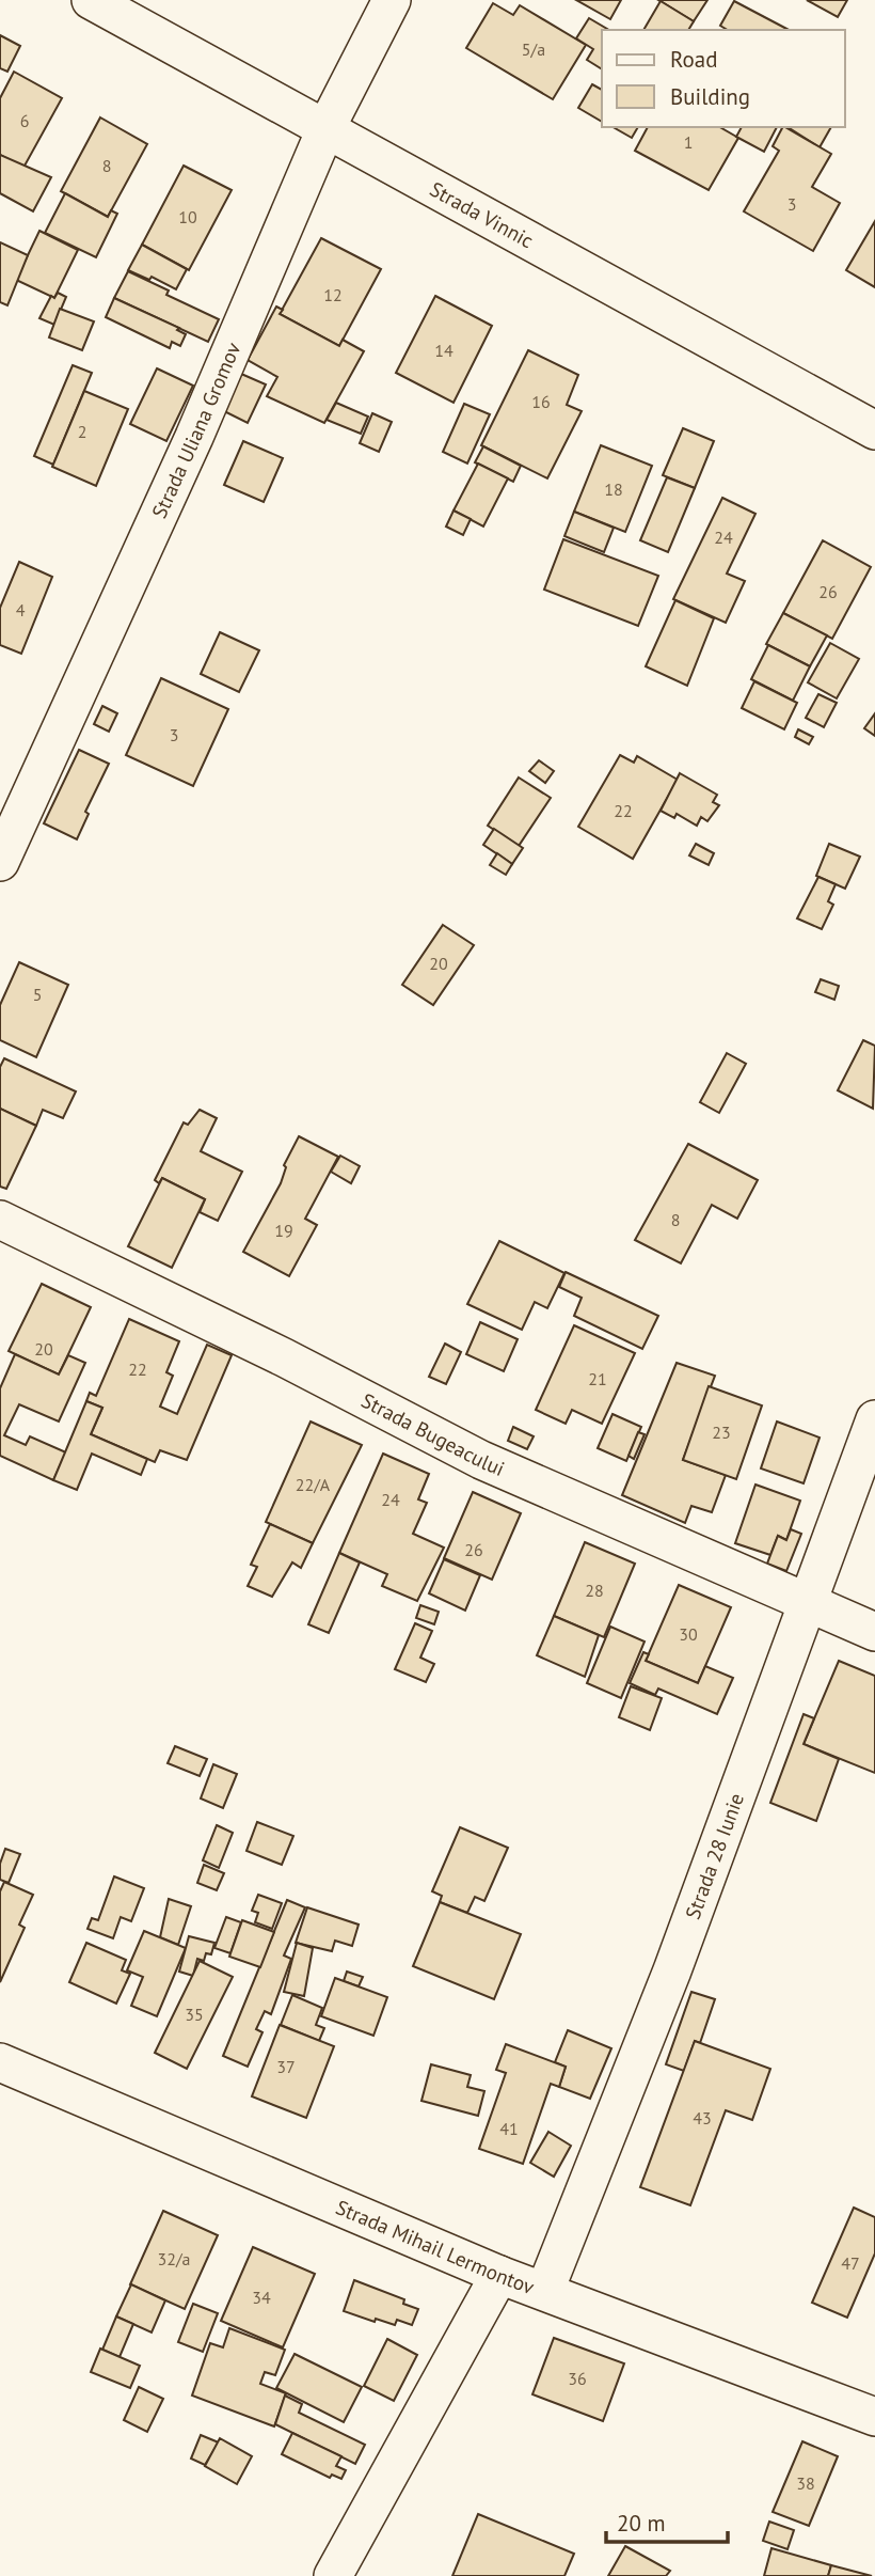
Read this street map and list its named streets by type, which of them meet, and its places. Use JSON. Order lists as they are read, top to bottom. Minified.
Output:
{"streets":{"street":["Strada Vinnic","Strada Uliana Gromov","Strada Bugeacului","Strada 28 Iunie","Strada Mihail Lermontov"]},"crossings":[["Strada Vinnic","Strada Uliana Gromov"],["Strada Bugeacului","Strada 28 Iunie"],["Strada 28 Iunie","Strada Mihail Lermontov"]],"house_numbers":["5/a","6","1","8","3","10","12","14","16","2","18","24","26","4","3","22","20","5","8","19","20","22","21","23","22/A","24","26","28","30","35","37","43","41","32/a","47","34","36","38"],"legend":["Road","Building"],"scale_bar":"20 m"}
